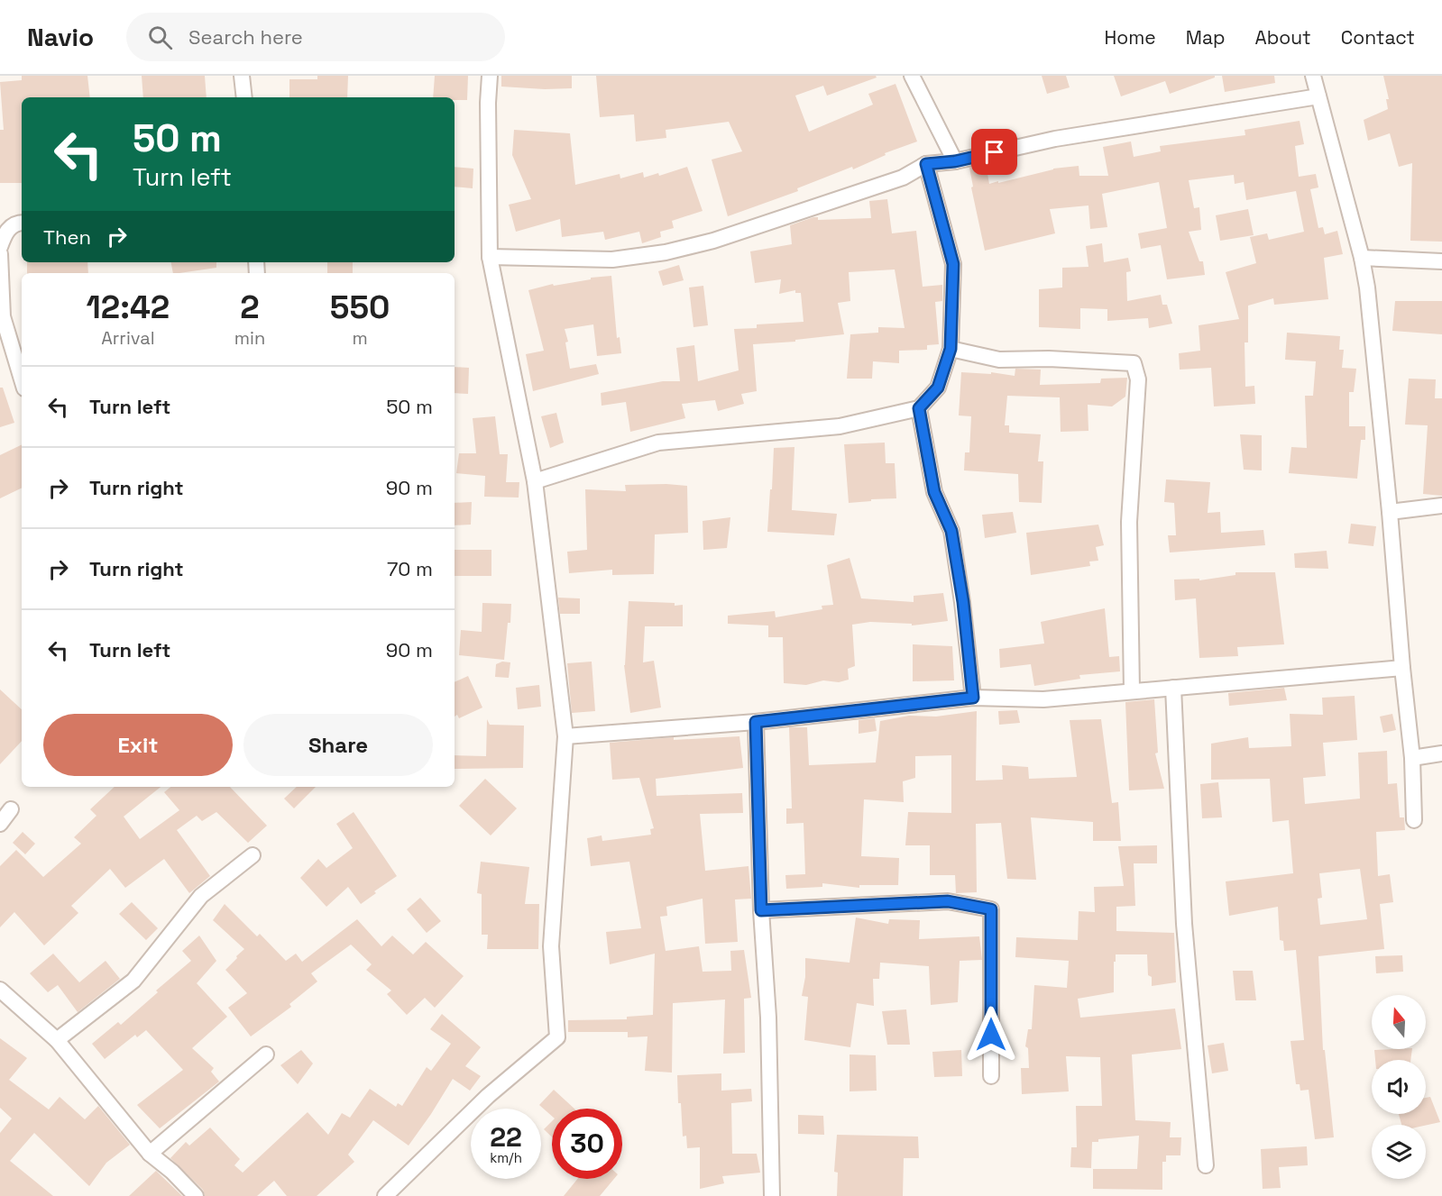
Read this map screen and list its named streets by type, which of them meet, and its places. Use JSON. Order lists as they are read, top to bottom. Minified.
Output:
{"north":"top","page":{"header":"Navio","search":"Search here","nav":["Home","Map","About","Contact"],"turn":["50 m","Turn left"],"then":"Then","eta":["12:42","Arrival","2","min","550","m"],"list":[{"name":"Turn left","value":"50 m"},{"name":"Turn right","value":"90 m"},{"name":"Turn right","value":"70 m"},{"name":"Turn left","value":"90 m"}],"buttons":["Exit","Share"],"speed":"22 km/h","limit":"30"}}
